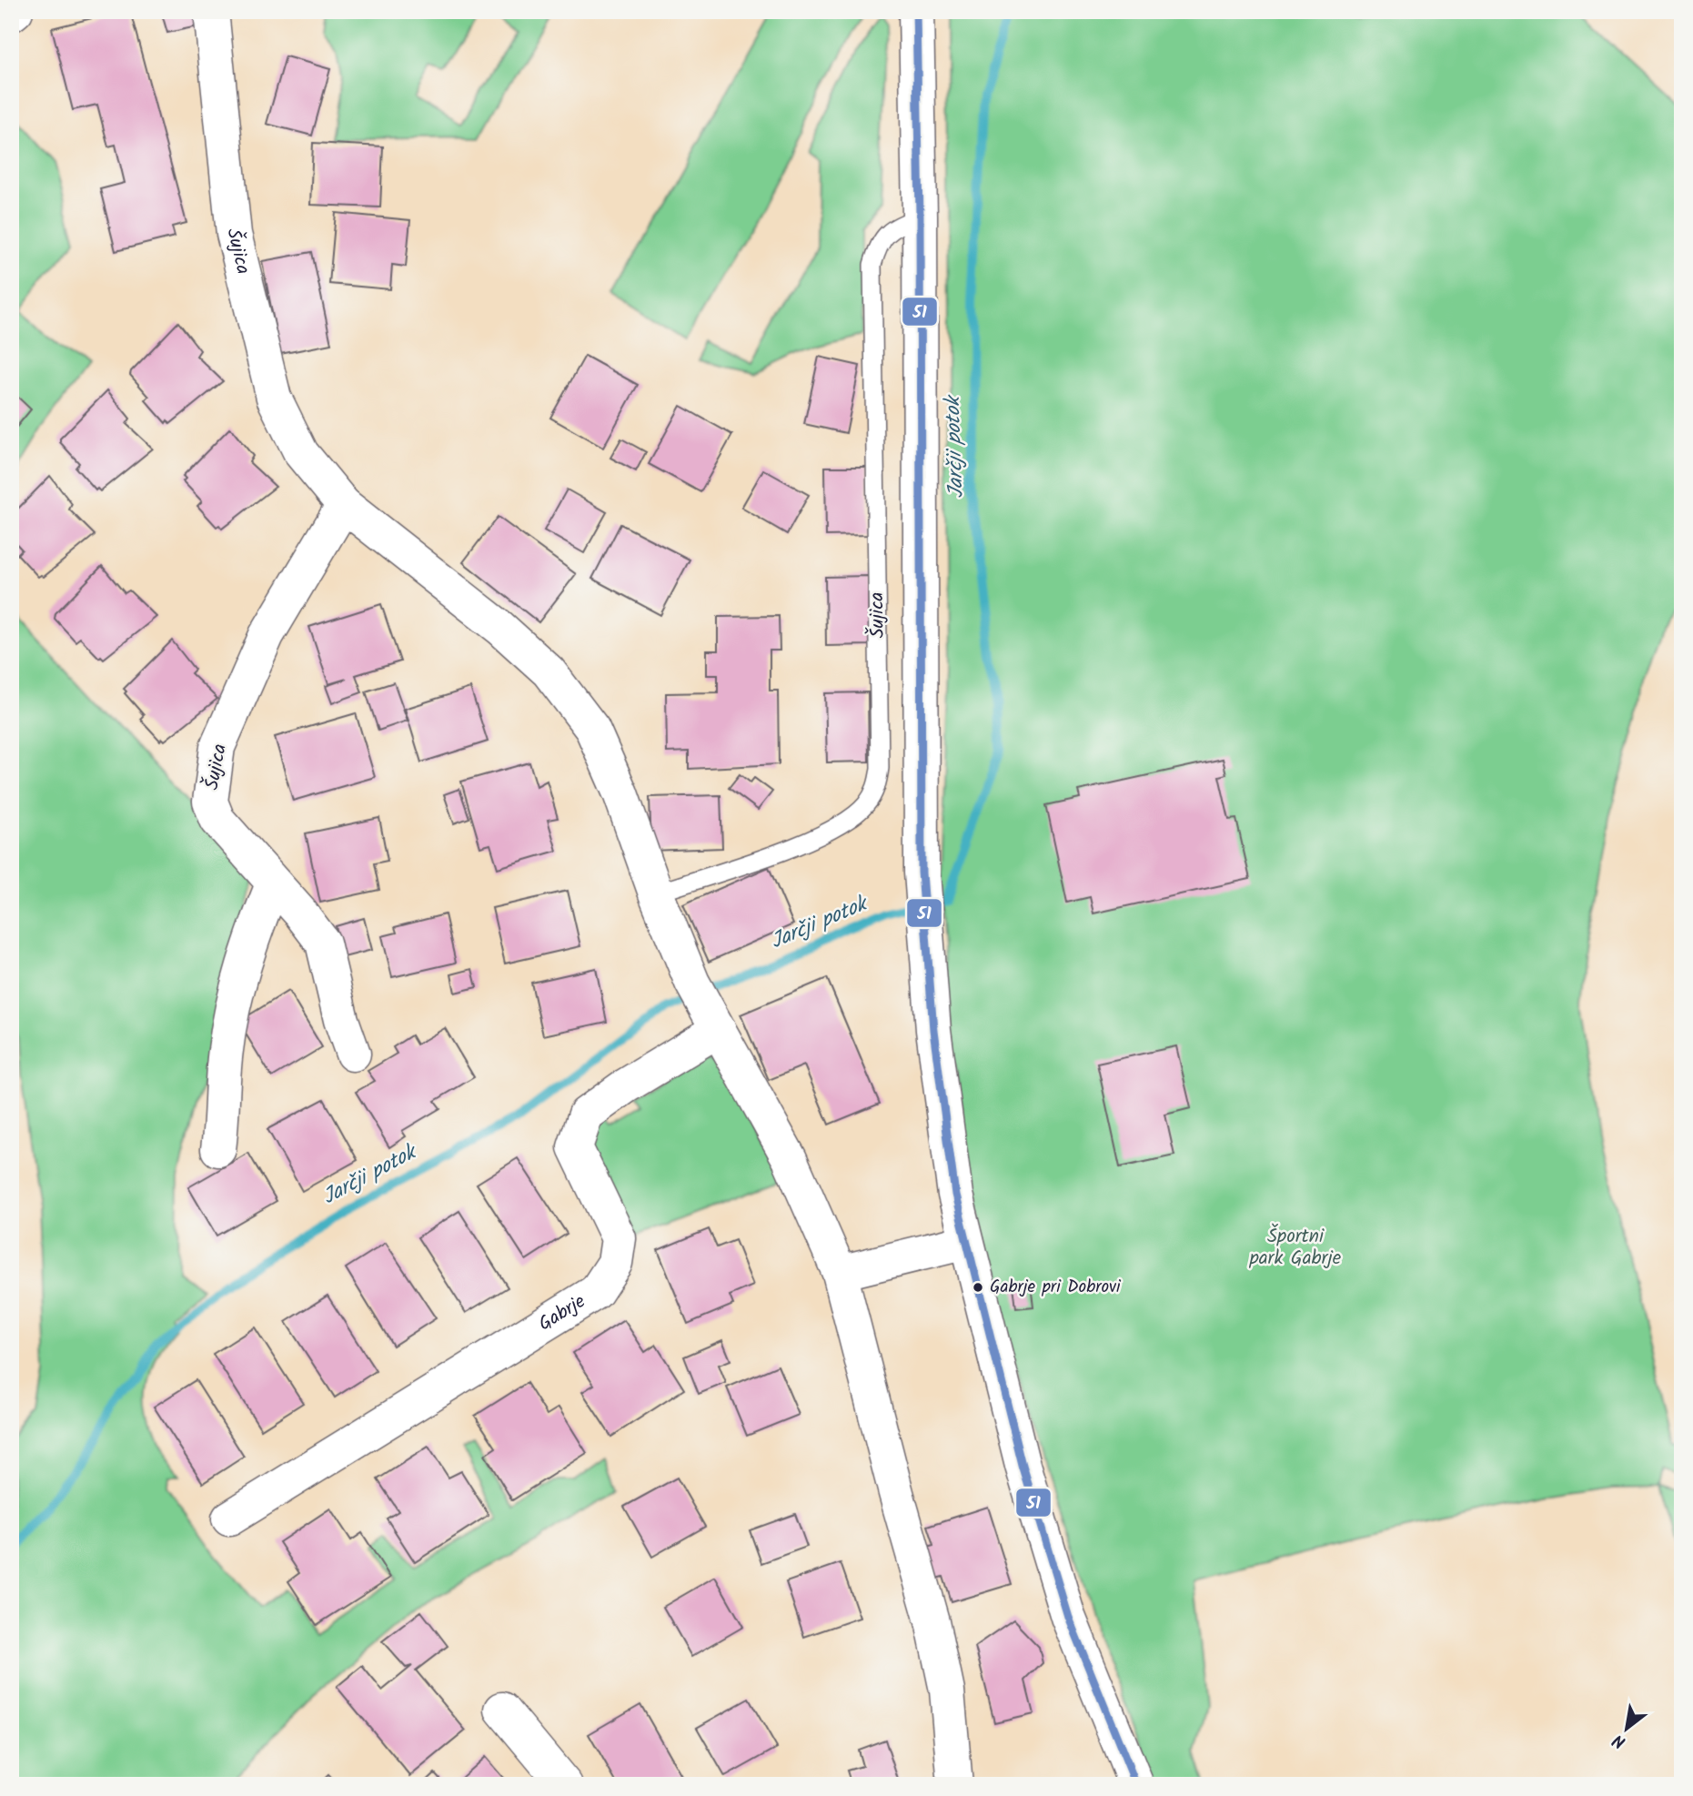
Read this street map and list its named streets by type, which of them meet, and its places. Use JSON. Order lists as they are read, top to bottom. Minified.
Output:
{"streets":{"street":["Šujica","Gabrje"]},"crossings":[["Šujica","Gabrje"]],"water":["Jarčji potok"],"parks":["Športni park Gabrje"],"places":["Gabrje pri Dobrovi"],"lines":["transit line 51"],"north":"bottom left"}
